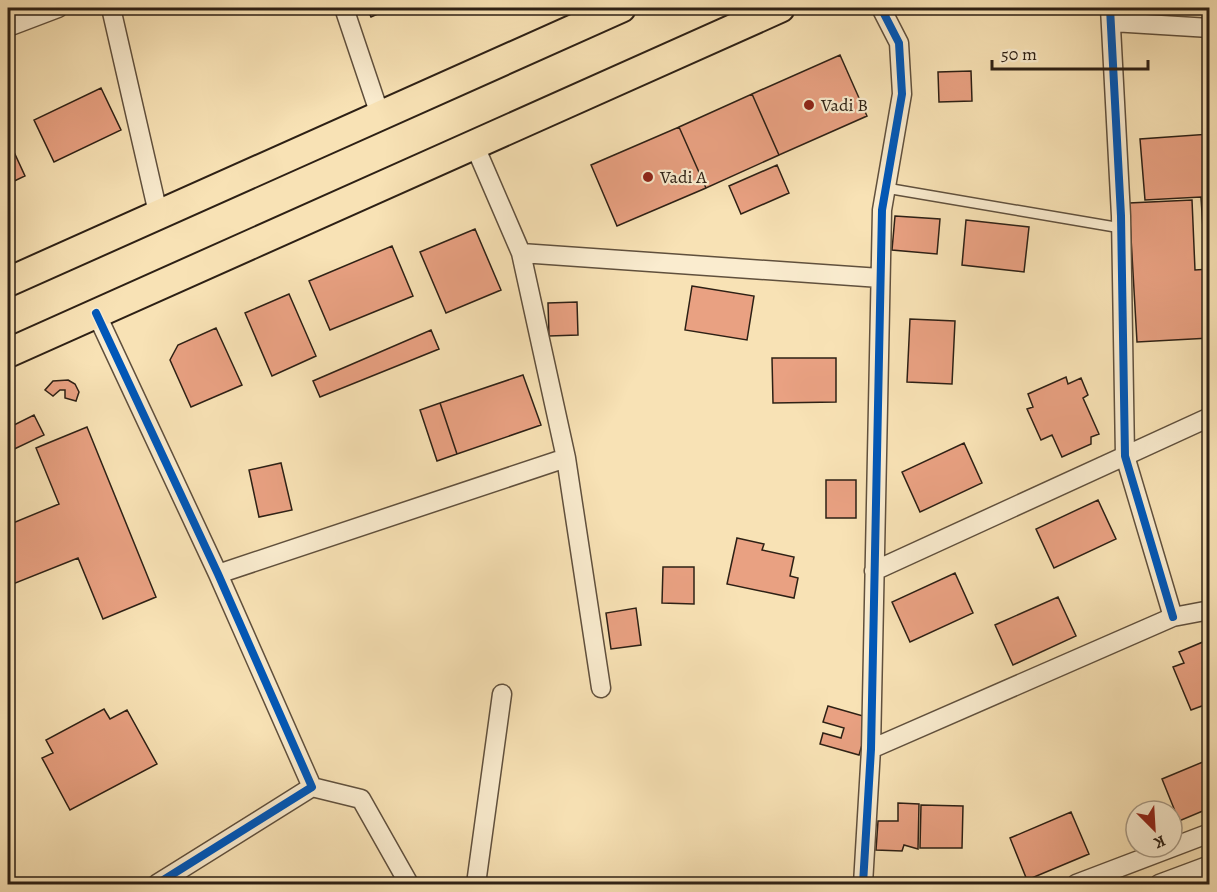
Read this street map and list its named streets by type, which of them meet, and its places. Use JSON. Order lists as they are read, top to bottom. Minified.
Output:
{"places":["Vadi B","Vadi A"],"scale_bar":"50 m","north":"bottom right"}
